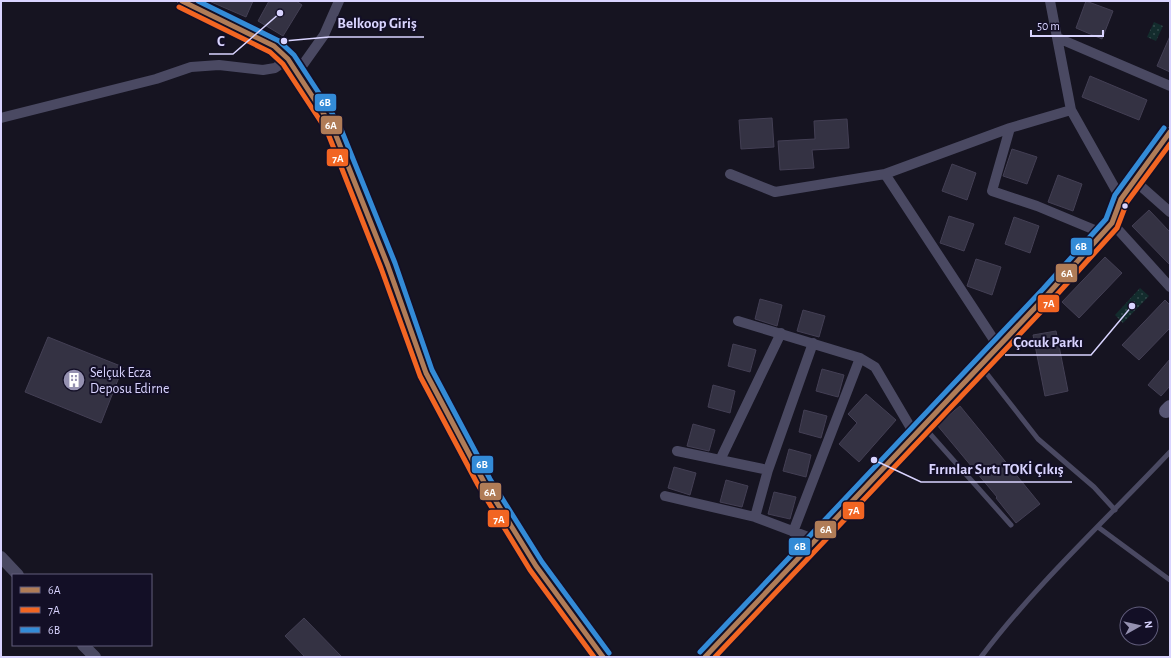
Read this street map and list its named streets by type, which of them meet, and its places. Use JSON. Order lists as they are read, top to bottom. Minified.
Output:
{"places":{"other":["C","Belkoop Giriş","Çocuk Parkı","Fırınlar Sırtı TOKİ Çıkış"],"building":["Selçuk Ecza Deposu Edirne"]},"lines":["transit line 6A","transit line 6B","transit line 7A"],"legend":["6A","7A","6B"],"scale_bar":"50 m","north":"right"}
